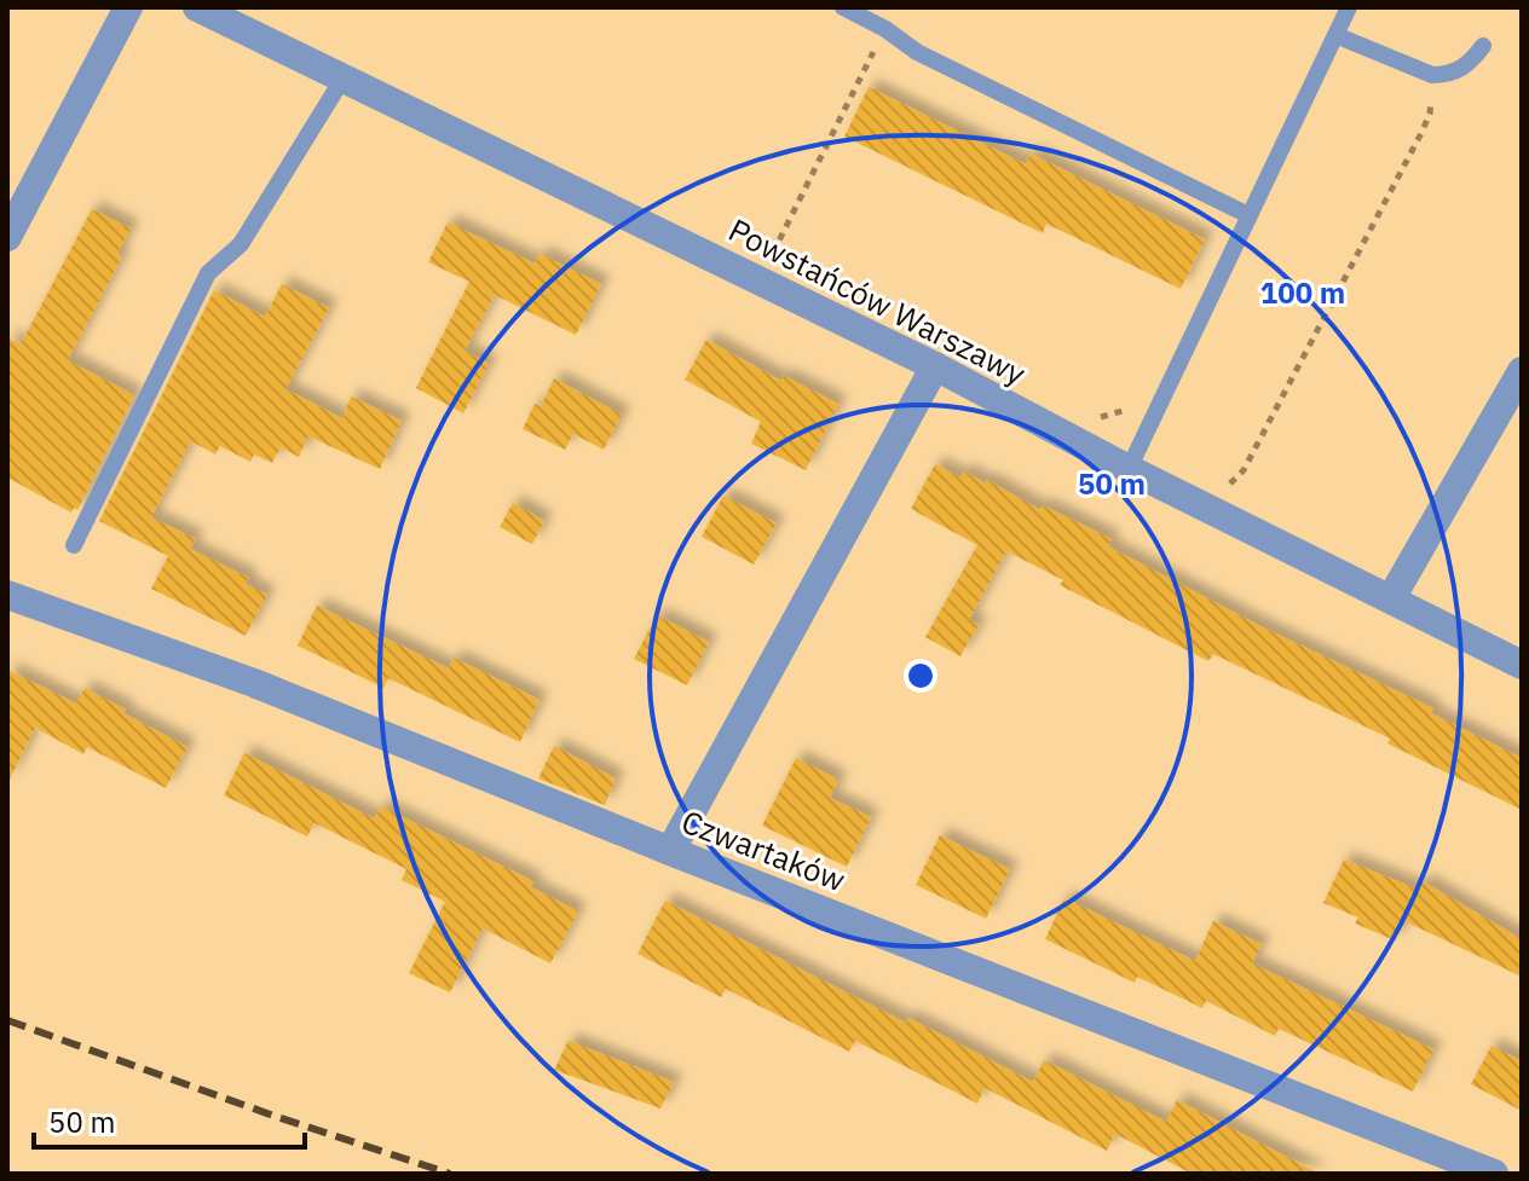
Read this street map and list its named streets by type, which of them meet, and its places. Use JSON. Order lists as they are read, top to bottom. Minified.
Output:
{"streets":{"street":["Powstańców Warszawy","Czwartaków"]},"scale_bar":"50 m","rings":["100 m","50 m"]}
